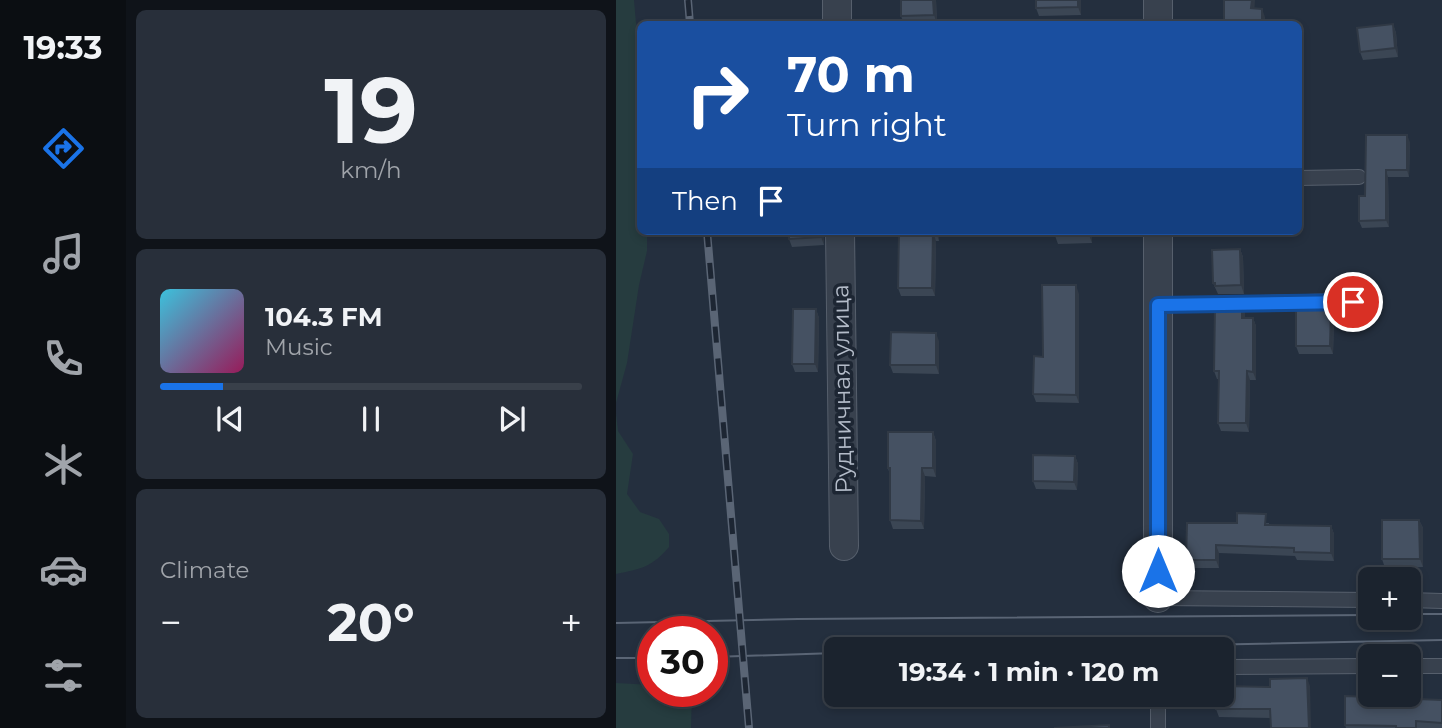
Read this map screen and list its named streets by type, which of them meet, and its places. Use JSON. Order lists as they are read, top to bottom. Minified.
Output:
{"streets":{"street":["Рудничная улица"]},"page":{"tabs":"19:33","tile":[["19","km/h"],"Climate"],"turn":["70 m","Turn right"],"then":"Then","song":["104.3 FM","Music"],"map_buttons":["+","−"],"heat":["−","20°","+"],"limit":"30","trip":"19:34 · 1 min · 120 m"}}
